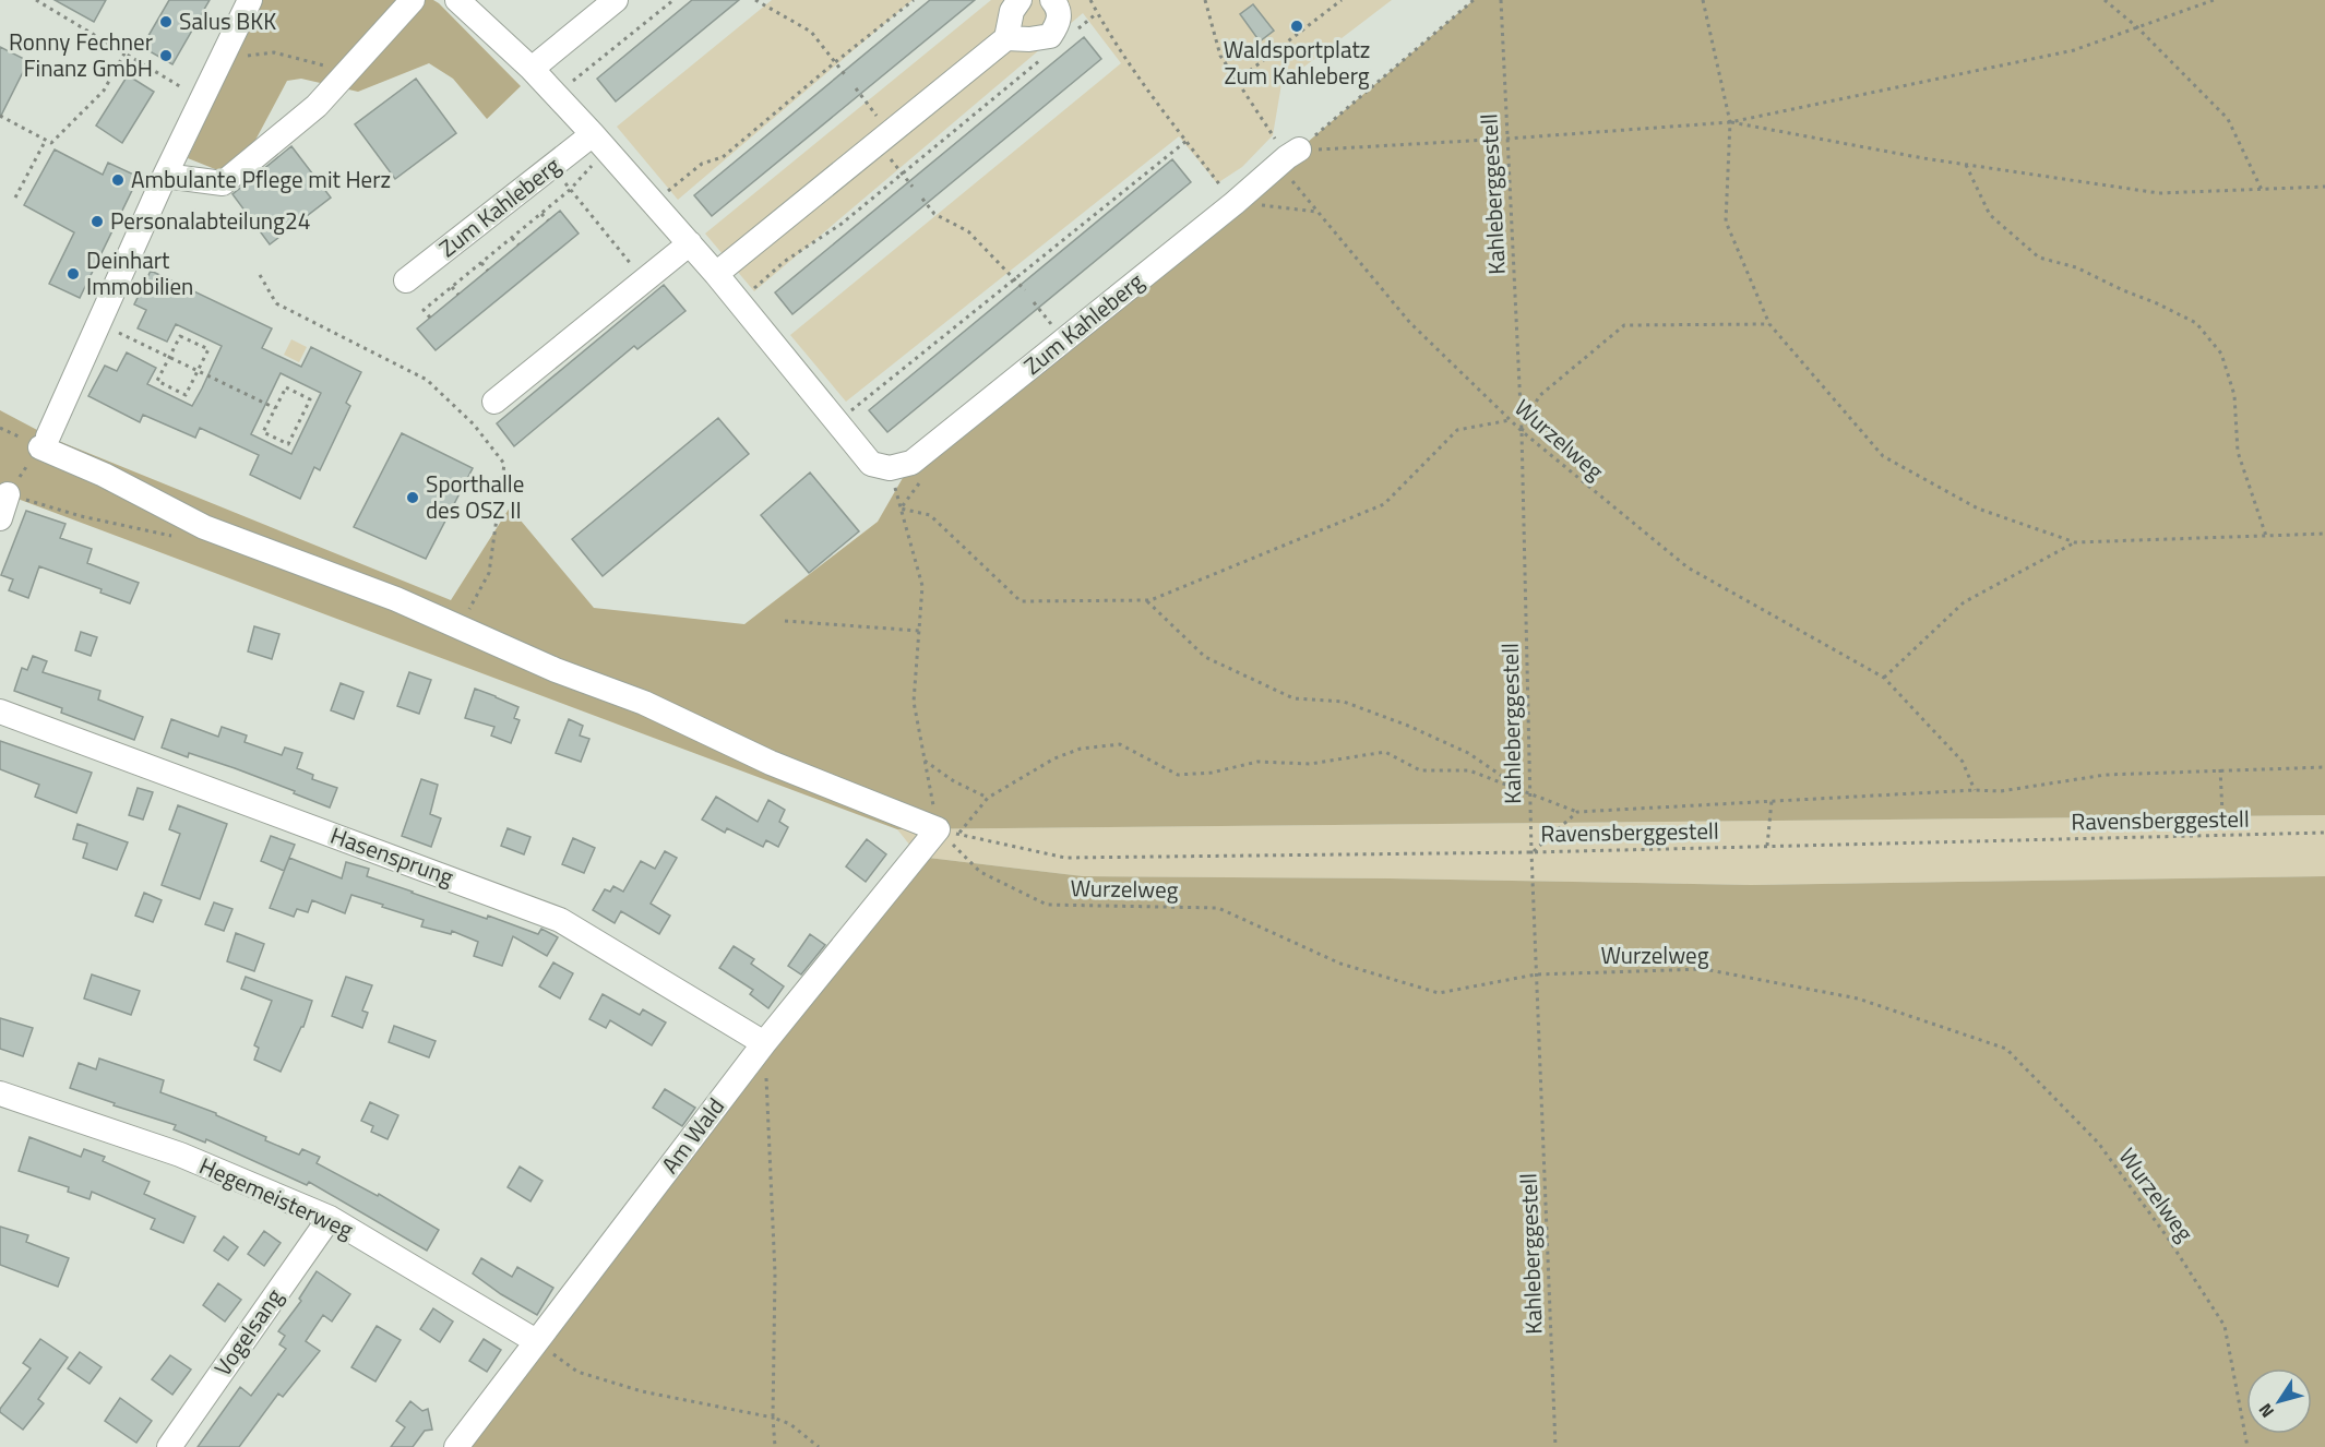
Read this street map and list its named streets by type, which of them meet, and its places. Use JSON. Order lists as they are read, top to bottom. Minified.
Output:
{"streets":{"street":["Zum Kahleberg","Hasensprung","Am Wald","Hegemeisterweg","Vogelsang"],"path":["Kahleberggestell","Wurzelweg","Ravensberggestell"]},"crossings":[["Kahleberggestell","Wurzelweg"],["Kahleberggestell","Ravensberggestell"],["Zum Kahleberg","Wurzelweg"],["Wurzelweg","Ravensberggestell"],["Wurzelweg","Am Wald"],["Ravensberggestell","Am Wald"],["Hasensprung","Am Wald"],["Am Wald","Hegemeisterweg"],["Hegemeisterweg","Vogelsang"]],"places":["Salus BKK","Waldsportplatz Zum Kahleberg","Ronny Fechner Finanz GmbH","Ambulante Pflege mit Herz","Personalabteilung24","Deinhart Immobilien","Sporthalle des OSZ II"],"north":"bottom left"}
